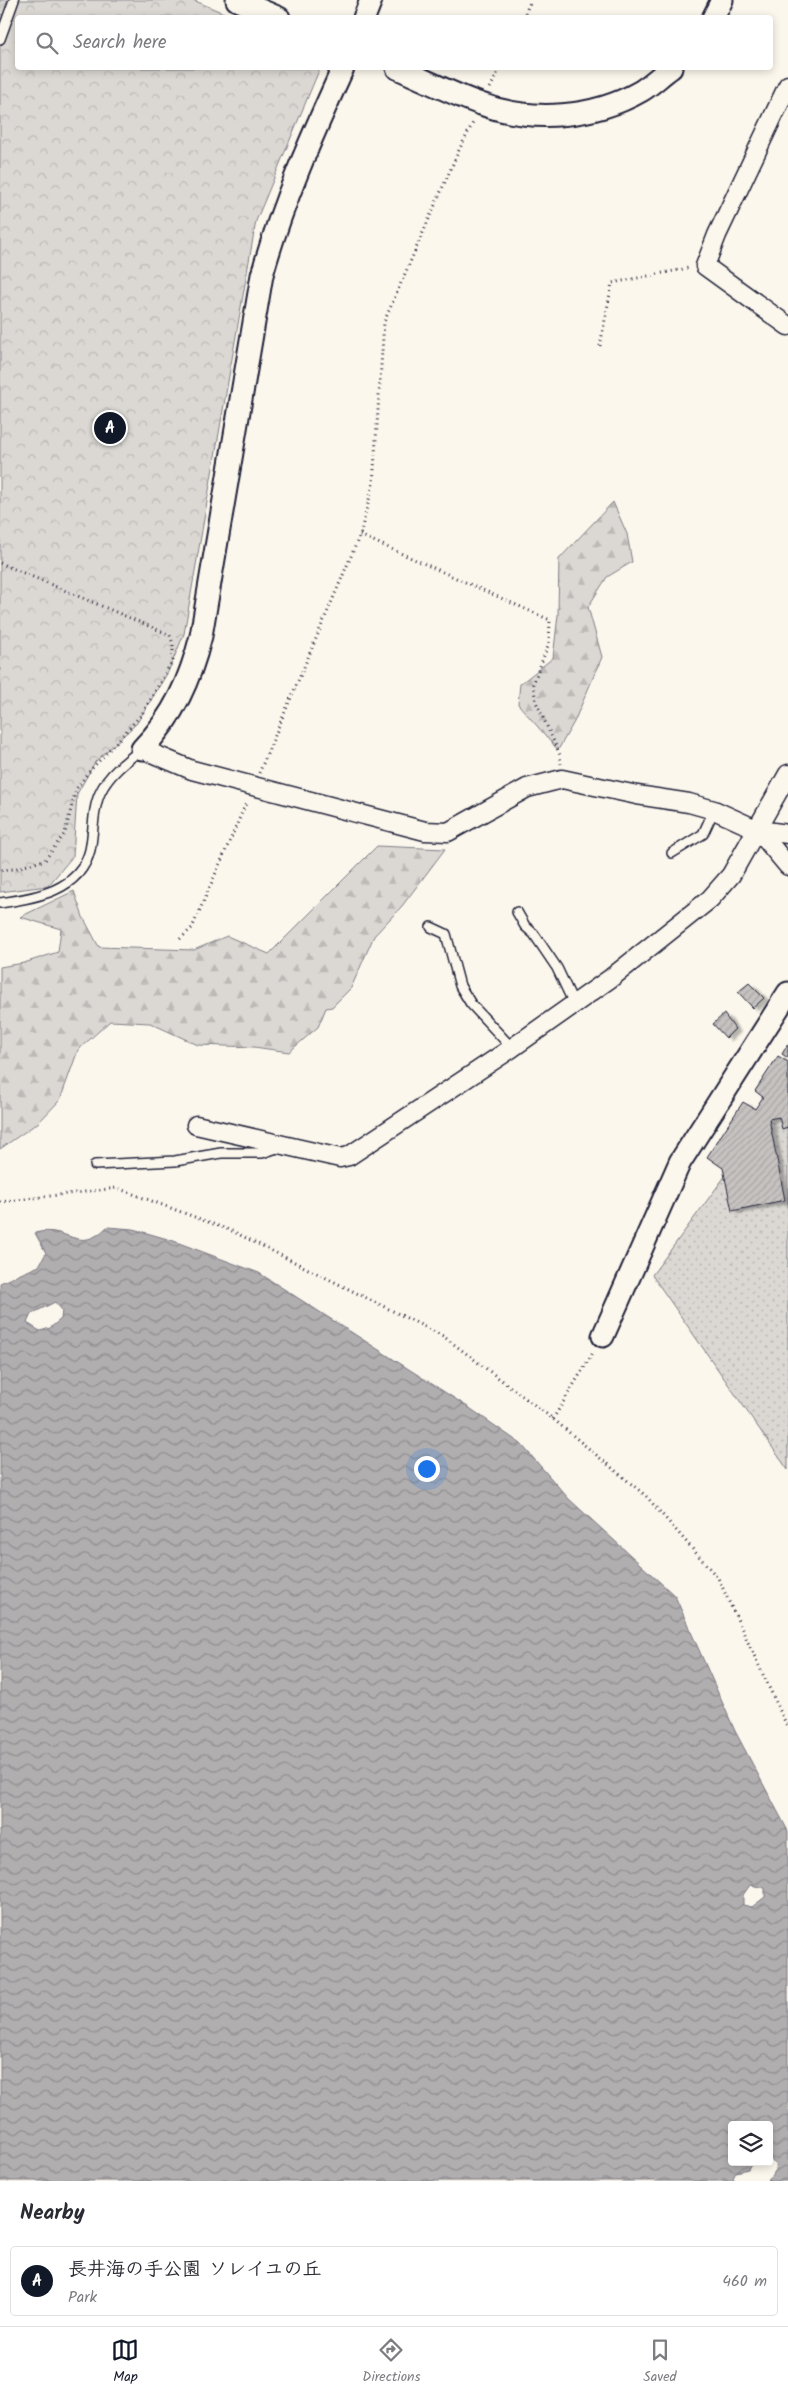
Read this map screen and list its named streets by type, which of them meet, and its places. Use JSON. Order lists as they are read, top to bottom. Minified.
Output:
{"page":{"search":"Search here","pins":"A","heading":"Nearby","list":[{"mark":"A","name":"長井海の手公園 ソレイユの丘","note":"Park","value":"460 m"}],"nav":["Map","Directions","Saved"]}}
